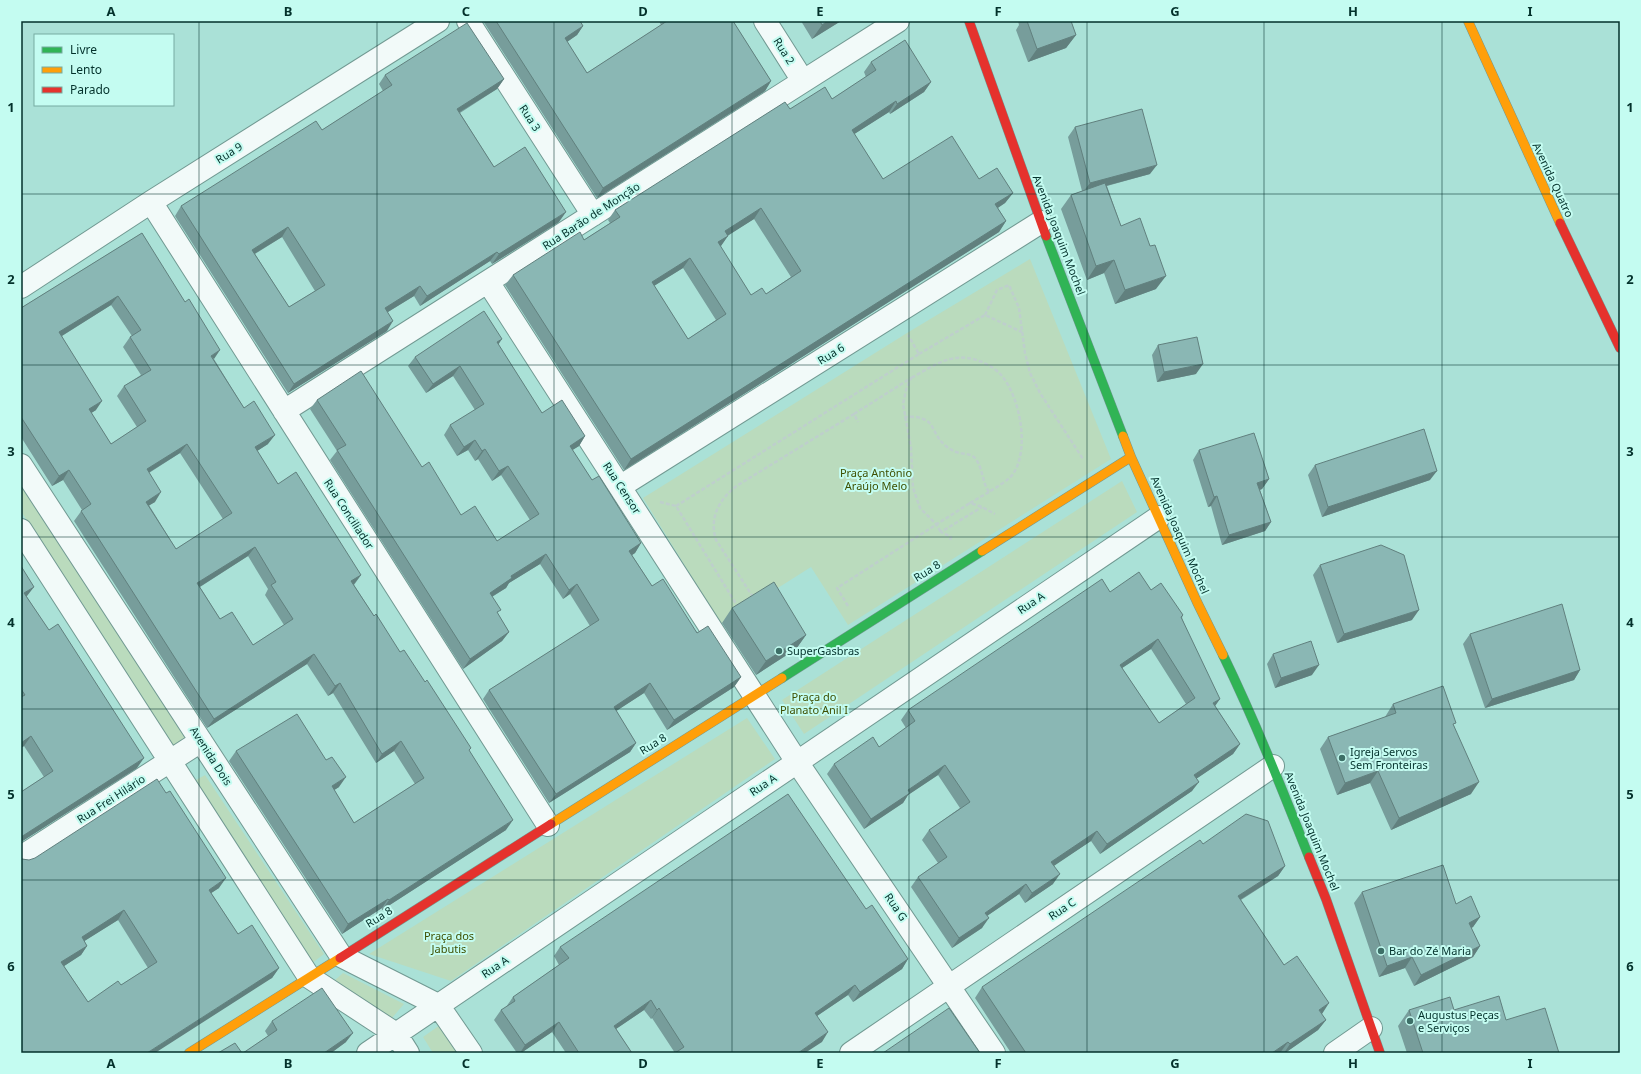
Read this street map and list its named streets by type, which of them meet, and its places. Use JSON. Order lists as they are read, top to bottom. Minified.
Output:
{"streets":{"street":["Rua 2","Rua 3","Rua 9","Avenida Quatro","Rua Barão de Monção","Avenida Joaquim Mochel","Rua 6","Rua Censor","Rua Conciliador","Rua 8","Rua A","Avenida Dois","Rua Frei Hilário","Rua G","Rua C"]},"crossings":[["Rua 2","Rua Barão de Monção"],["Rua 3","Rua Barão de Monção"],["Rua 9","Rua Conciliador"],["Rua Barão de Monção","Rua Censor"],["Rua Barão de Monção","Rua Conciliador"],["Avenida Joaquim Mochel","Rua 6"],["Avenida Joaquim Mochel","Rua 8"],["Avenida Joaquim Mochel","Rua A"],["Avenida Joaquim Mochel","Rua C"],["Rua 6","Rua Censor"],["Rua Censor","Rua 8"],["Rua Censor","Rua A"],["Rua Censor","Rua G"],["Rua Conciliador","Rua 8"],["Rua 8","Avenida Dois"],["Rua A","Avenida Dois"],["Rua A","Rua G"],["Avenida Dois","Rua Frei Hilário"],["Rua G","Rua C"]],"parks":["Praça Antônio Araújo Melo","Praça do Planato Anil I","Praça dos Jabutis"],"places":["SuperGasbras","Igreja Servos Sem Fronteiras","Bar do Zé Maria","Augustus Peças e Serviços"],"legend":["Livre","Lento","Parado"],"grid":{"columns":["A","B","C","D","E","F","G","H","I"],"rows":["1","2","3","4","5","6"]}}
